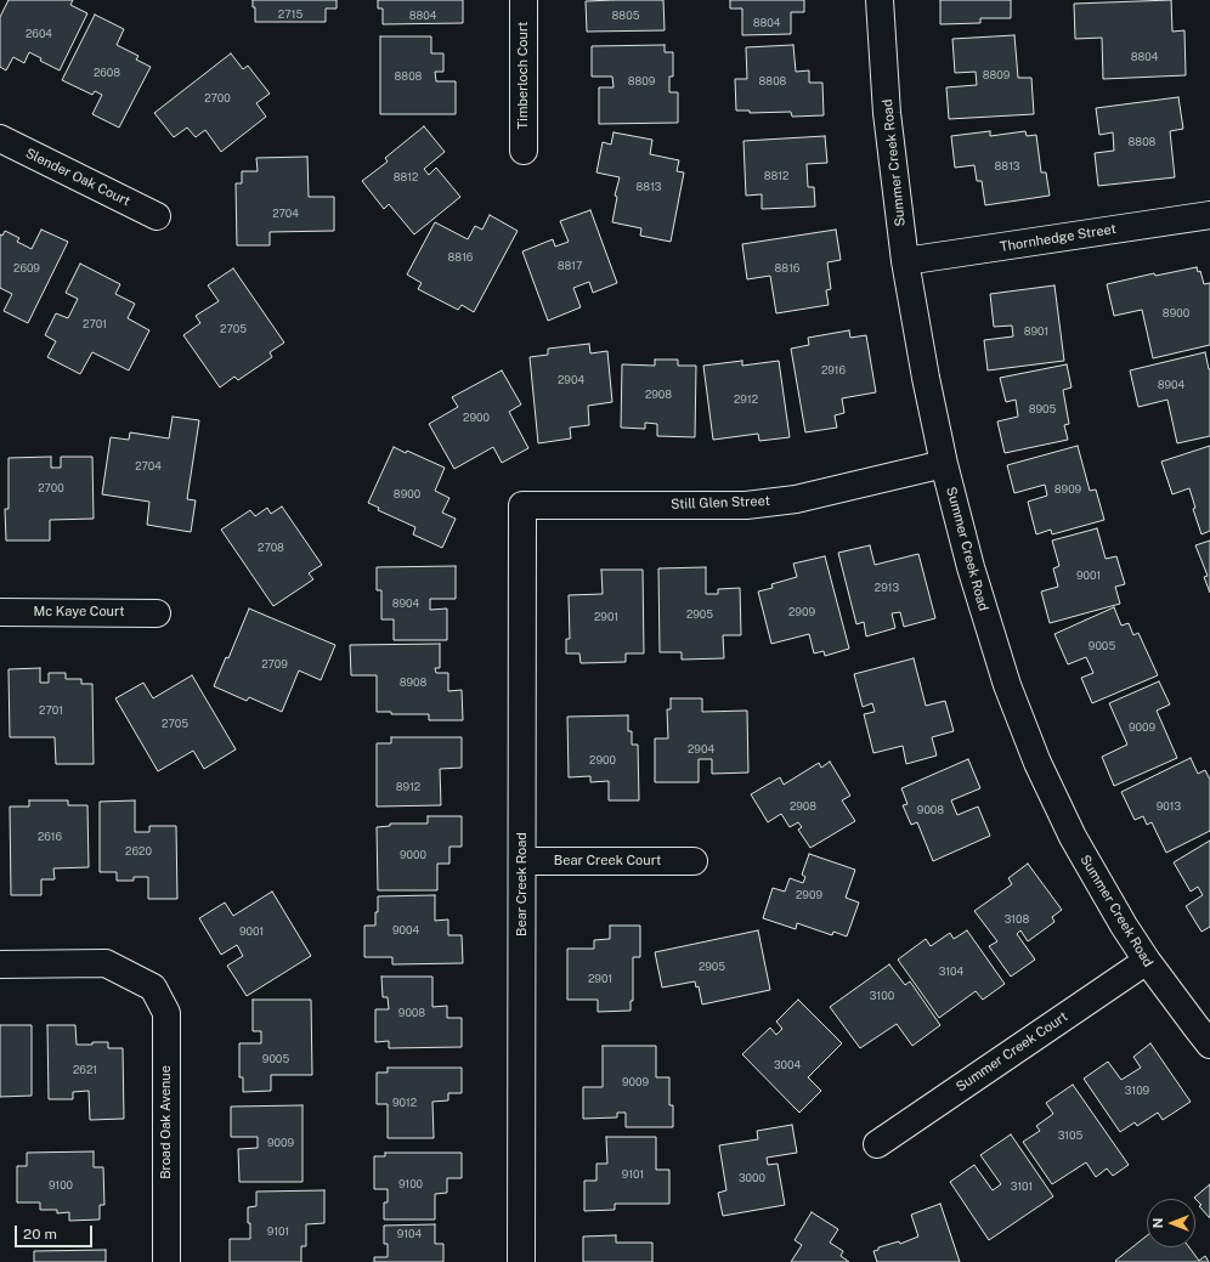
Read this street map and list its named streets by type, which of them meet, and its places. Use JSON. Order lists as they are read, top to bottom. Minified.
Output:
{"streets":{"street":["Timberloch Court","Summer Creek Road","Slender Oak Court","Thornhedge Street","Still Glen Street","Mc Kaye Court","Bear Creek Court","Bear Creek Road","Summer Creek Court","Broad Oak Avenue"]},"crossings":[["Summer Creek Road","Thornhedge Street"],["Summer Creek Road","Still Glen Street"],["Summer Creek Road","Summer Creek Court"],["Still Glen Street","Bear Creek Road"],["Bear Creek Court","Bear Creek Road"]],"house_numbers":["2715","8804","8805","8804","2604","8804","2608","8809","8808","8809","8808","2700","8808","8813","8812","8812","8813","2704","8816","8817","2609","8816","8900","2701","2705","8901","2916","2904","8904","2908","2912","8905","2900","2704","2700","8909","8900","2708","9001","2913","8904","2909","2905","2901","9005","2709","8908","2701","2705","9009","2904","2900","8912","2908","9013","9008","2616","2620","9000","2909","3108","9004","9001","2905","3104","2901","3100","9008","9005","3004","2621","9009","3109","9012","3105","9009","9101","3000","9100","9100","3101","9101","9104"],"scale_bar":"20 m","north":"left"}
